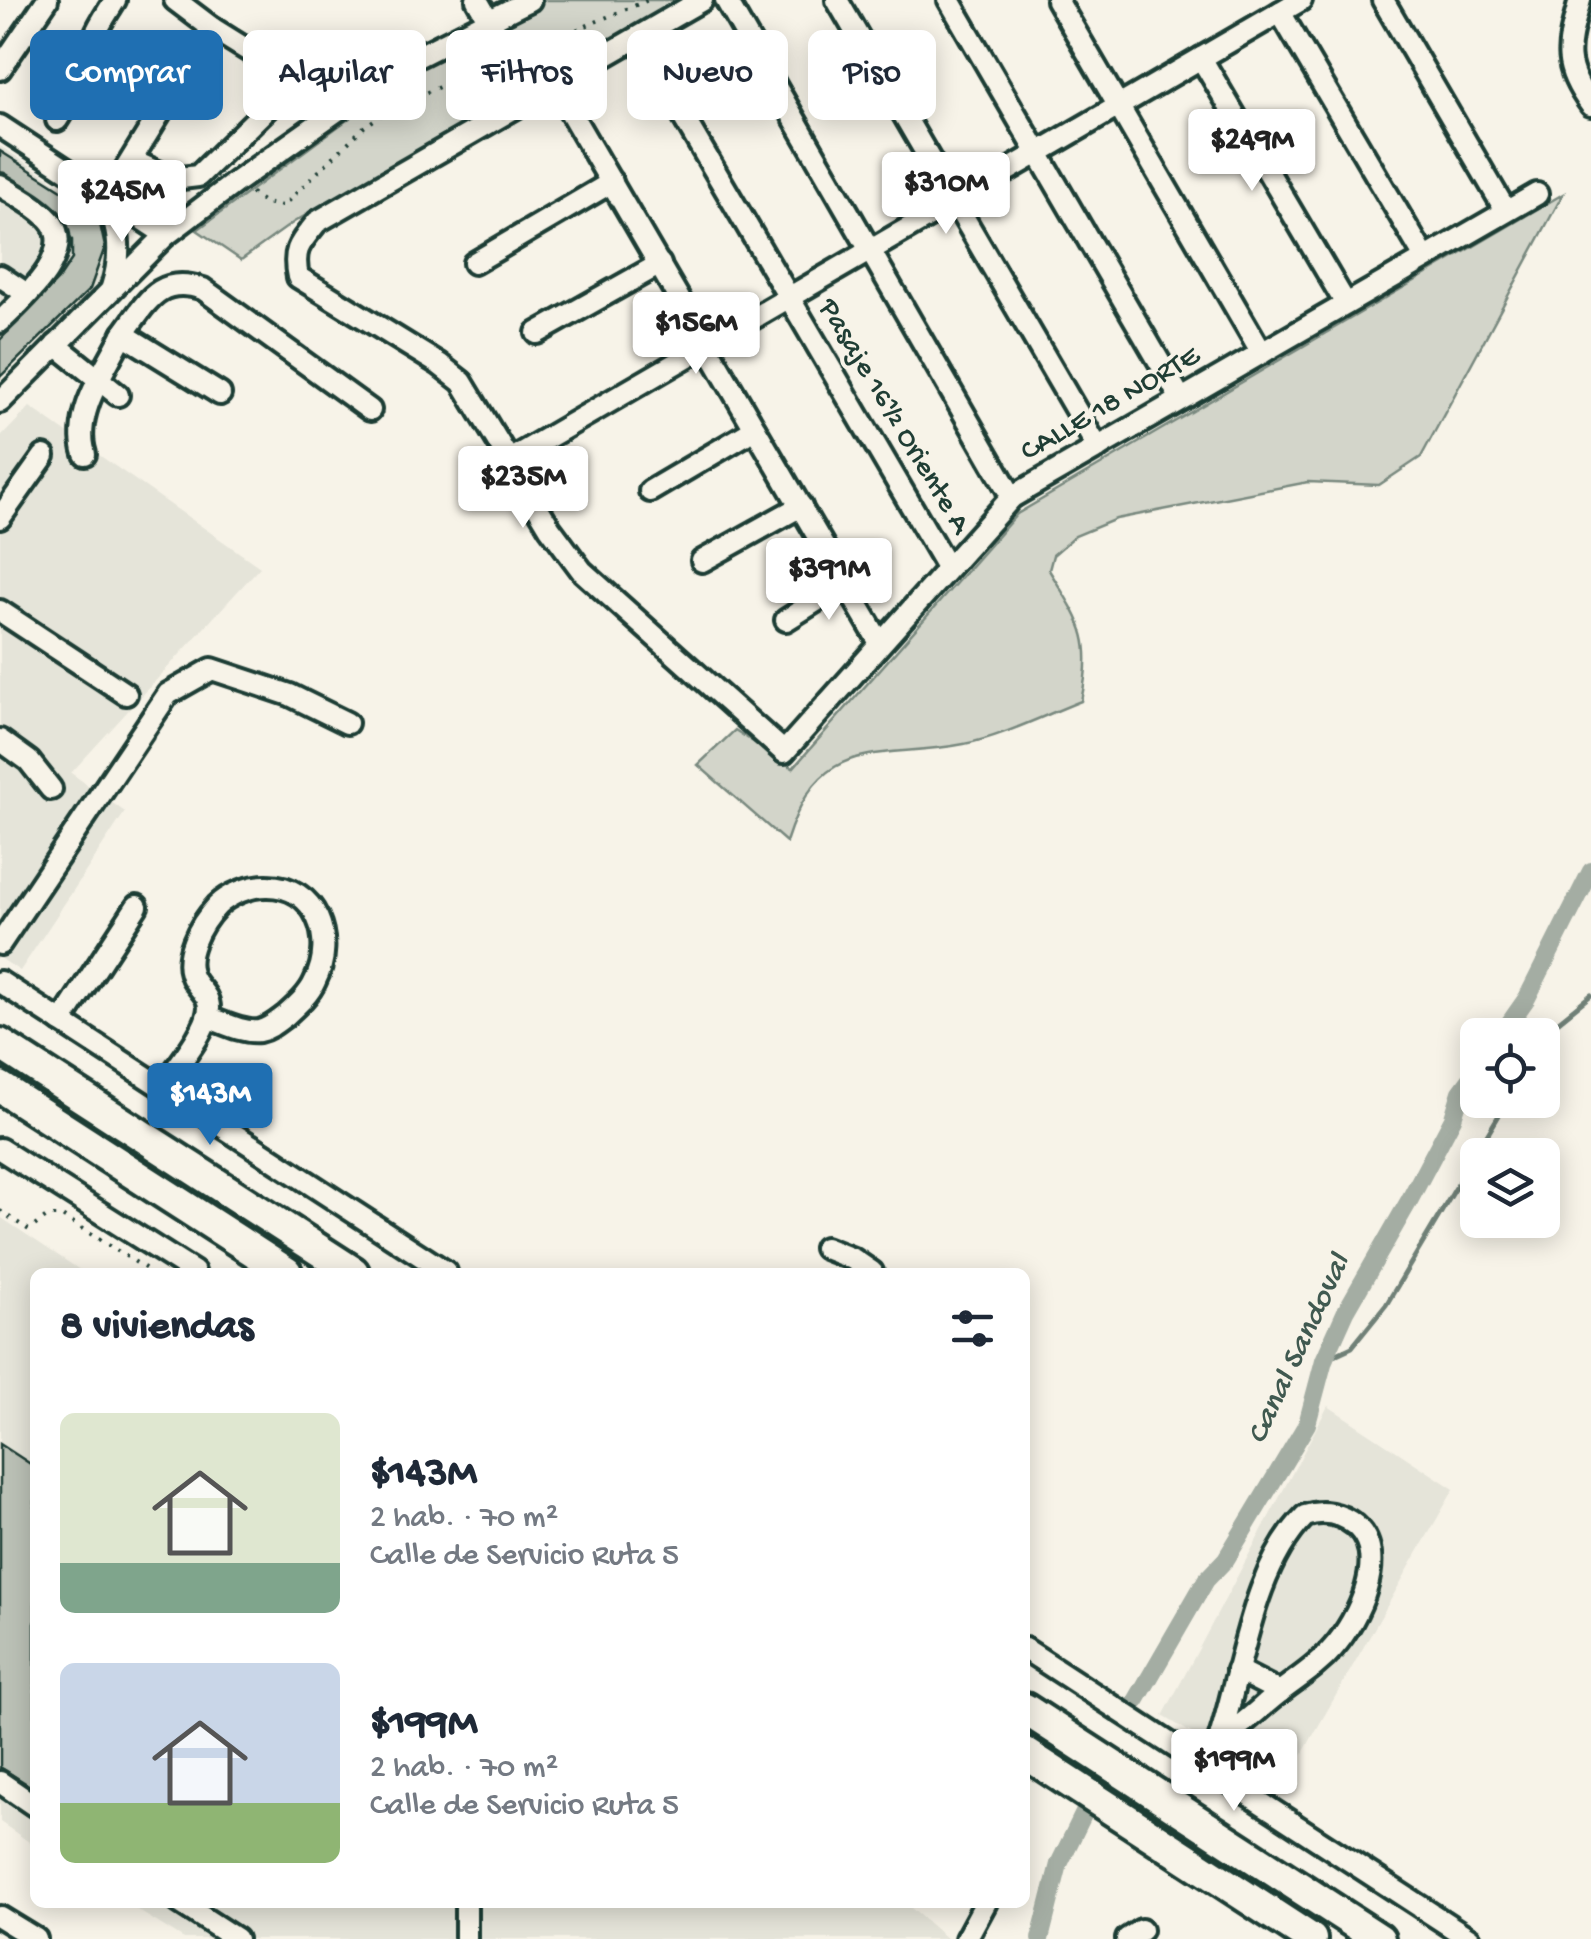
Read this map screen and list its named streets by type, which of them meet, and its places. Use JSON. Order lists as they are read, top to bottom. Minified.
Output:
{"streets":{"street":["CALLE 18 NORTE","Pasaje 16½ Oriente A"]},"crossings":[["CALLE 18 NORTE","Pasaje 16½ Oriente A"]],"water":["Canal Sandoval"],"page":{"chip":["Comprar","Alquilar","Filtros","Nuevo","Piso"],"price":["$249M","$310M","$245M","$156M","$235M","$391M","$143M","$199M"],"heading":"8 viviendas","list":[{"name":"$143M","note":"2 hab. · 70 m² · Calle de Servicio Ruta 5"},{"name":"$199M","note":"2 hab. · 70 m² · Calle de Servicio Ruta 5"}]}}
